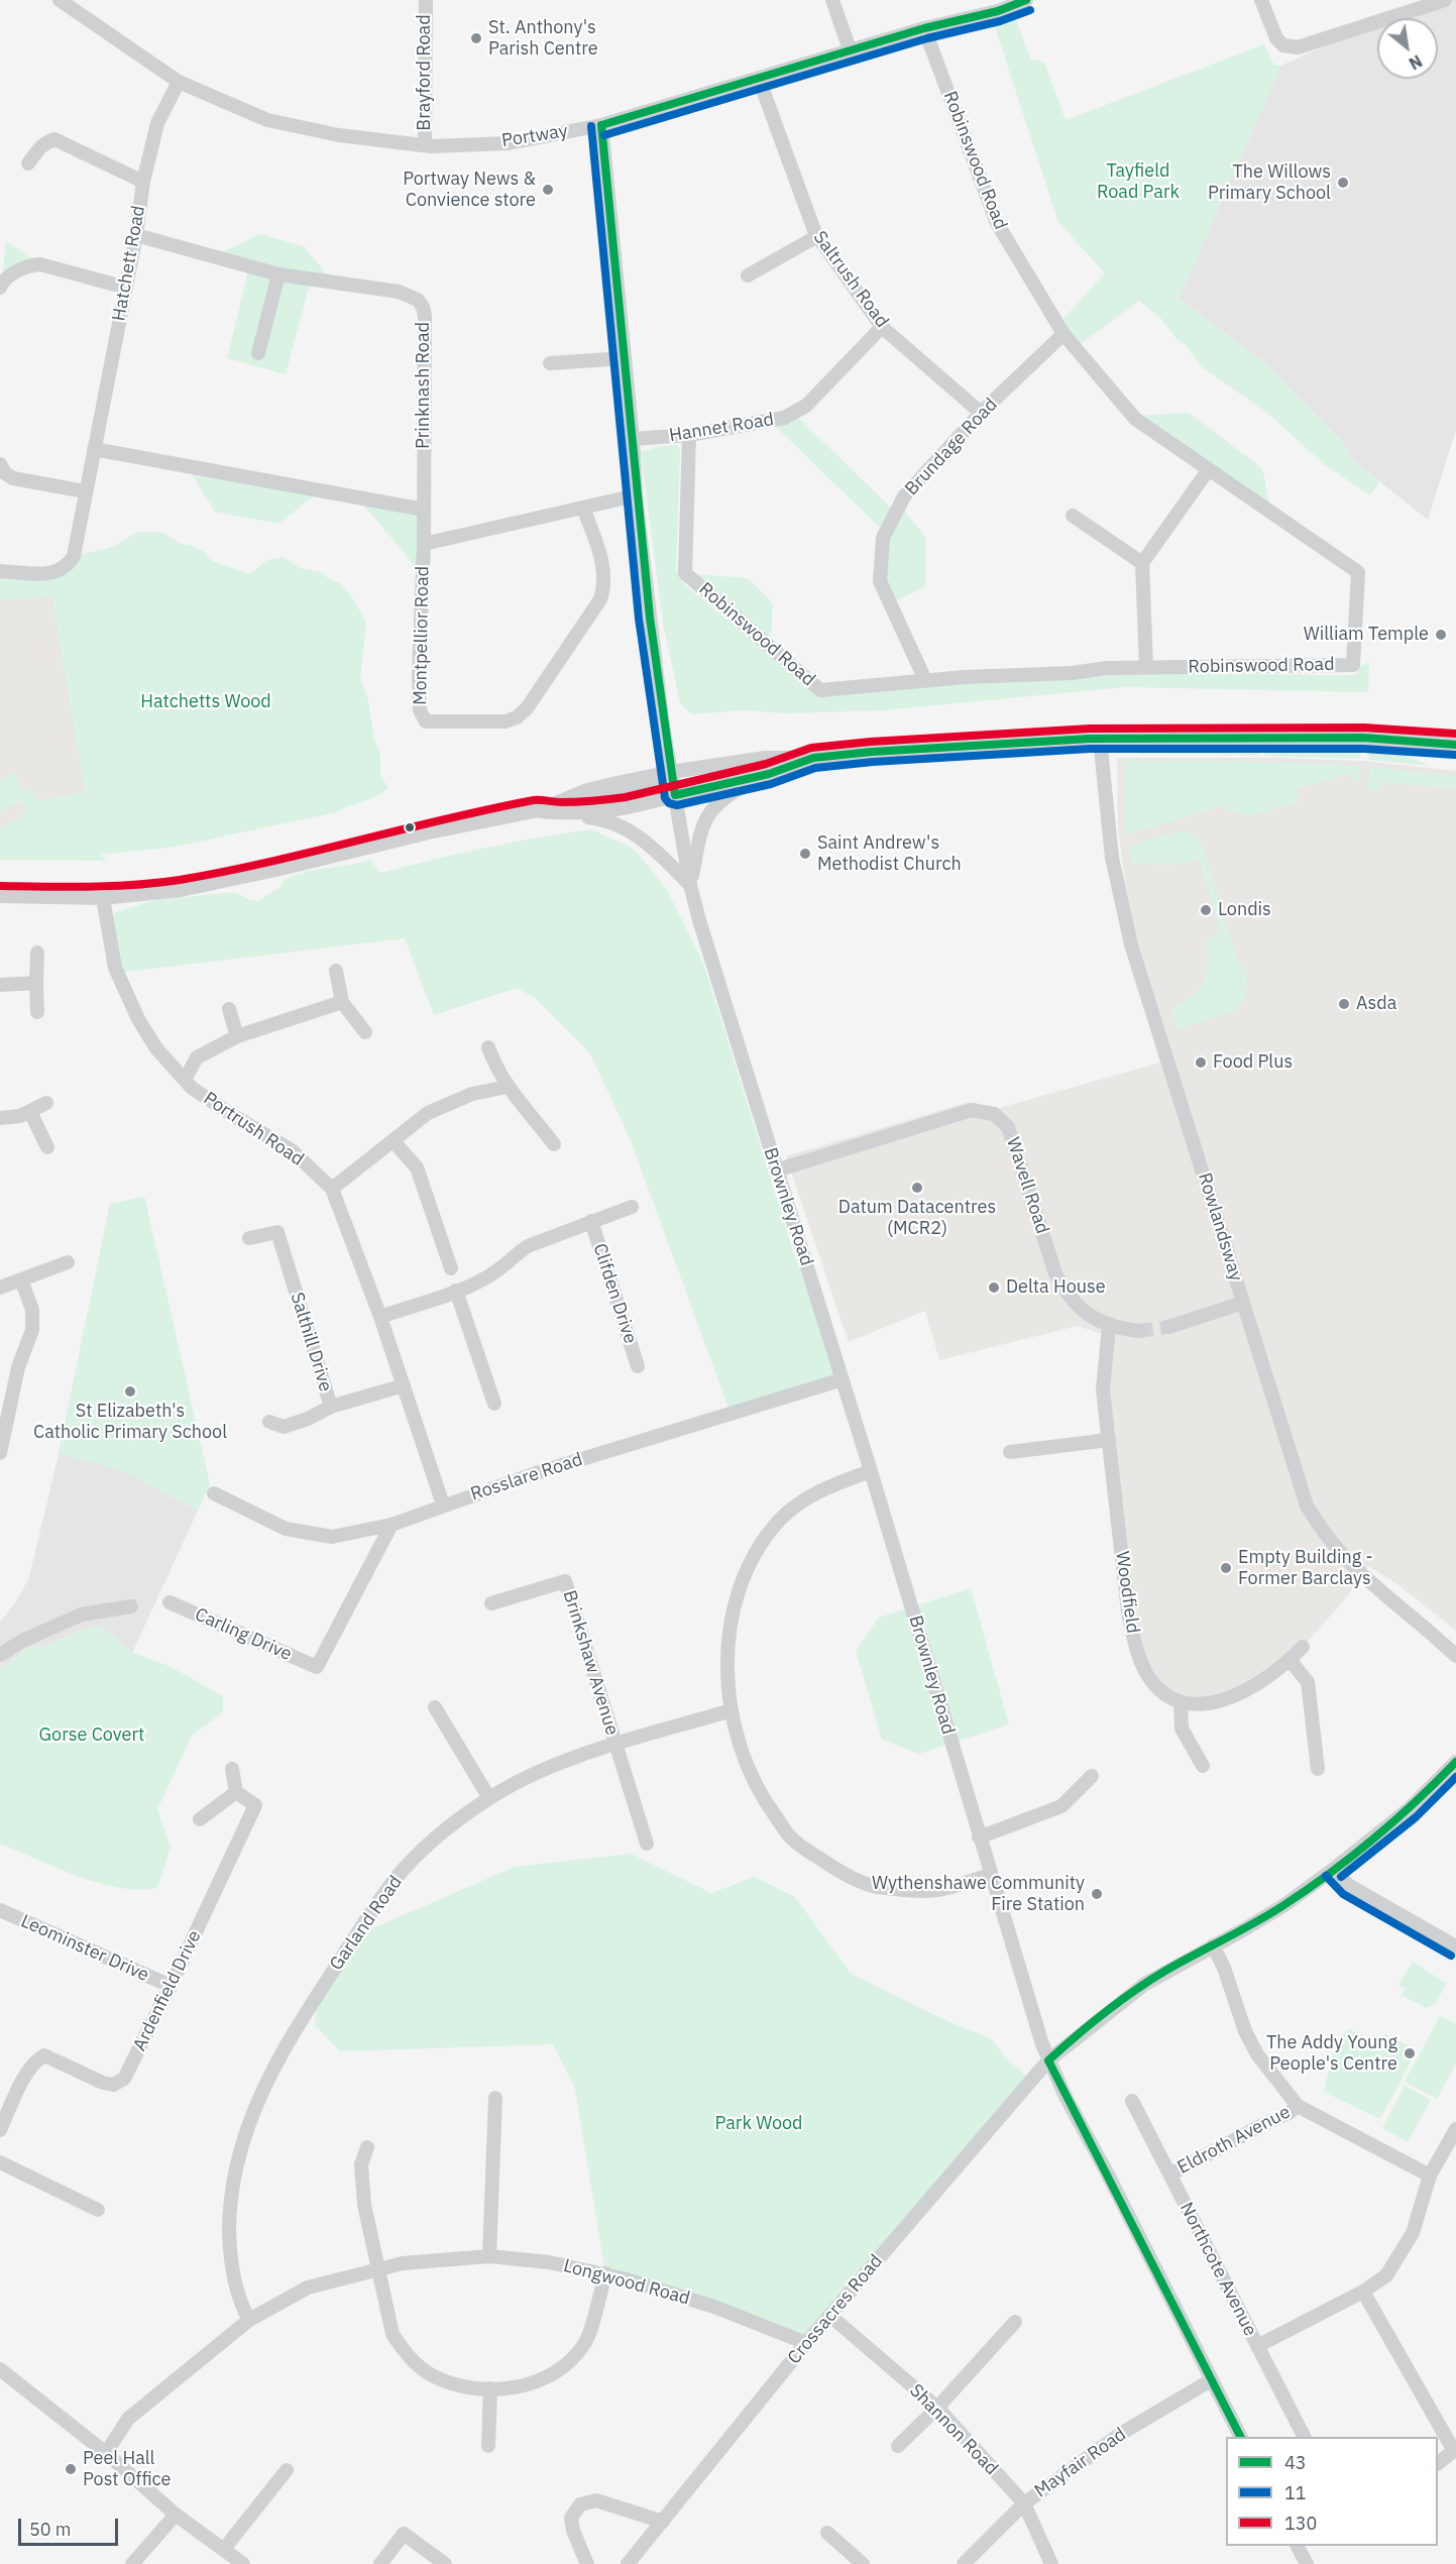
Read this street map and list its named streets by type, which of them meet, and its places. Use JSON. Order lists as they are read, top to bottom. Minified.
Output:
{"streets":{"street":["Brayford Road","Portway","Robinswood Road","Hatchett Road","Saltrush Road","Prinknash Road","Hannet Road","Brundage Road","Montpellior Road","Portrush Road","Wavell Road","Brownley Road","Rowlandsway","Clifden Drive","Salthill Drive","Rosslare Road","Woodfield","Carling Drive","Brinkshaw Avenue","Garland Road","Leominster Drive","Ardenfield Drive","Eldroth Avenue","Northcote Avenue","Longwood Road","Crossacres Road","Shannon Road","Mayfair Road"]},"crossings":[["Brayford Road","Portway"],["Portway","Robinswood Road"],["Portway","Hatchett Road"],["Portway","Saltrush Road"],["Portway","Brownley Road"],["Robinswood Road","Hannet Road"],["Robinswood Road","Brundage Road"],["Hatchett Road","Prinknash Road"],["Saltrush Road","Hannet Road"],["Saltrush Road","Brundage Road"],["Prinknash Road","Montpellior Road"],["Hannet Road","Brownley Road"],["Portrush Road","Clifden Drive"],["Portrush Road","Salthill Drive"],["Portrush Road","Rosslare Road"],["Wavell Road","Brownley Road"],["Wavell Road","Woodfield"],["Brownley Road","Rosslare Road"],["Brownley Road","Crossacres Road"],["Brownley Road","Mayfair Road"],["Rosslare Road","Carling Drive"],["Brinkshaw Avenue","Garland Road"],["Garland Road","Longwood Road"],["Leominster Drive","Ardenfield Drive"],["Eldroth Avenue","Northcote Avenue"],["Longwood Road","Crossacres Road"],["Crossacres Road","Shannon Road"],["Shannon Road","Mayfair Road"]],"parks":["Tayfield Road Park","Hatchetts Wood","Gorse Covert","Park Wood"],"places":["St. Anthony's Parish Centre","The Willows Primary School","Portway News & Convience store","William Temple","Saint Andrew's Methodist Church","Londis","Asda","Food Plus","Datum Datacentres (MCR2)","Delta House","St Elizabeth's Catholic Primary School","Empty Building - Former Barclays","Wythenshawe Community Fire Station","The Addy Young People's Centre","Peel Hall Post Office"],"lines":["transit line 43","transit line 11","transit line 130"],"legend":["43","11","130"],"scale_bar":"50 m","north":"bottom right"}
